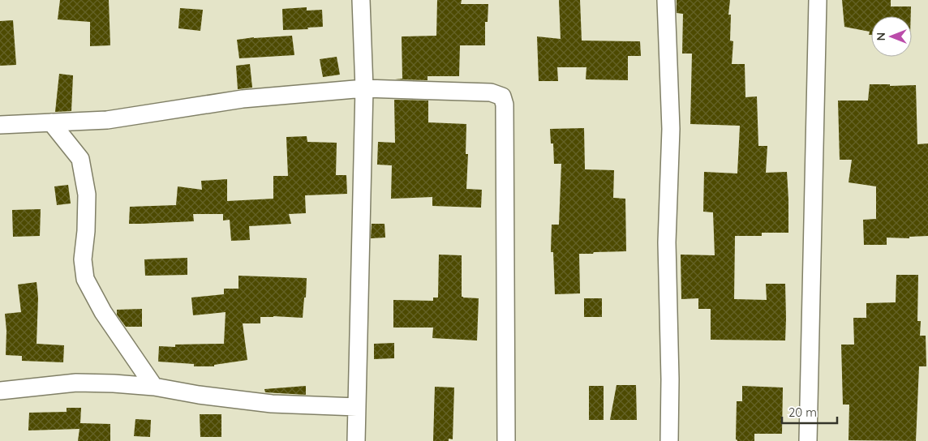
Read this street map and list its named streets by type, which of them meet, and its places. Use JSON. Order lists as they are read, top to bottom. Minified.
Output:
{"scale_bar":"20 m","north":"left"}
